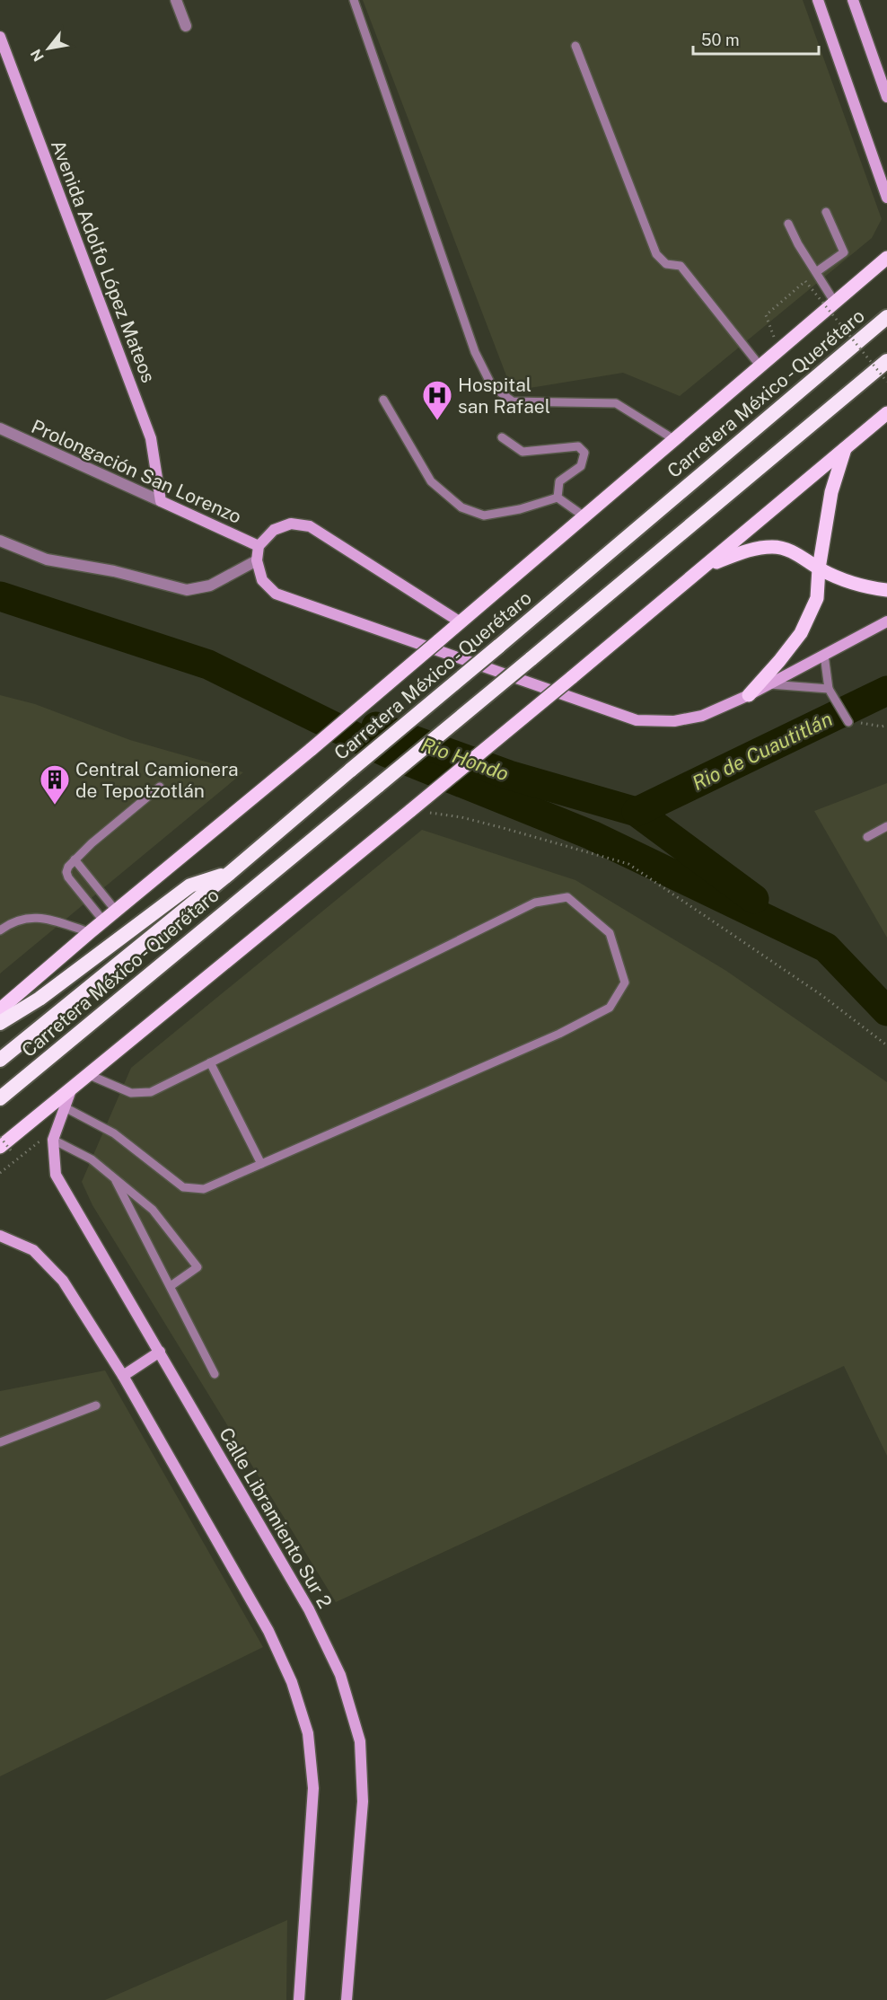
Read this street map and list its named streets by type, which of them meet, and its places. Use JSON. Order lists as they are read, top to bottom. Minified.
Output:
{"streets":{"highway":["Carretera México - Querétaro"],"main road":["Avenida Adolfo López Mateos","Prolongación San Lorenzo","Calle Libramiento Sur 2"]},"crossings":[["Avenida Adolfo López Mateos","Prolongación San Lorenzo"]],"water":["Rio de Cuautitlán","Rio Hondo"],"places":{"hospital":["Hospital san Rafael"],"building":["Central Camionera de Tepotzotlán"]},"scale_bar":"50 m","north":"bottom left"}
